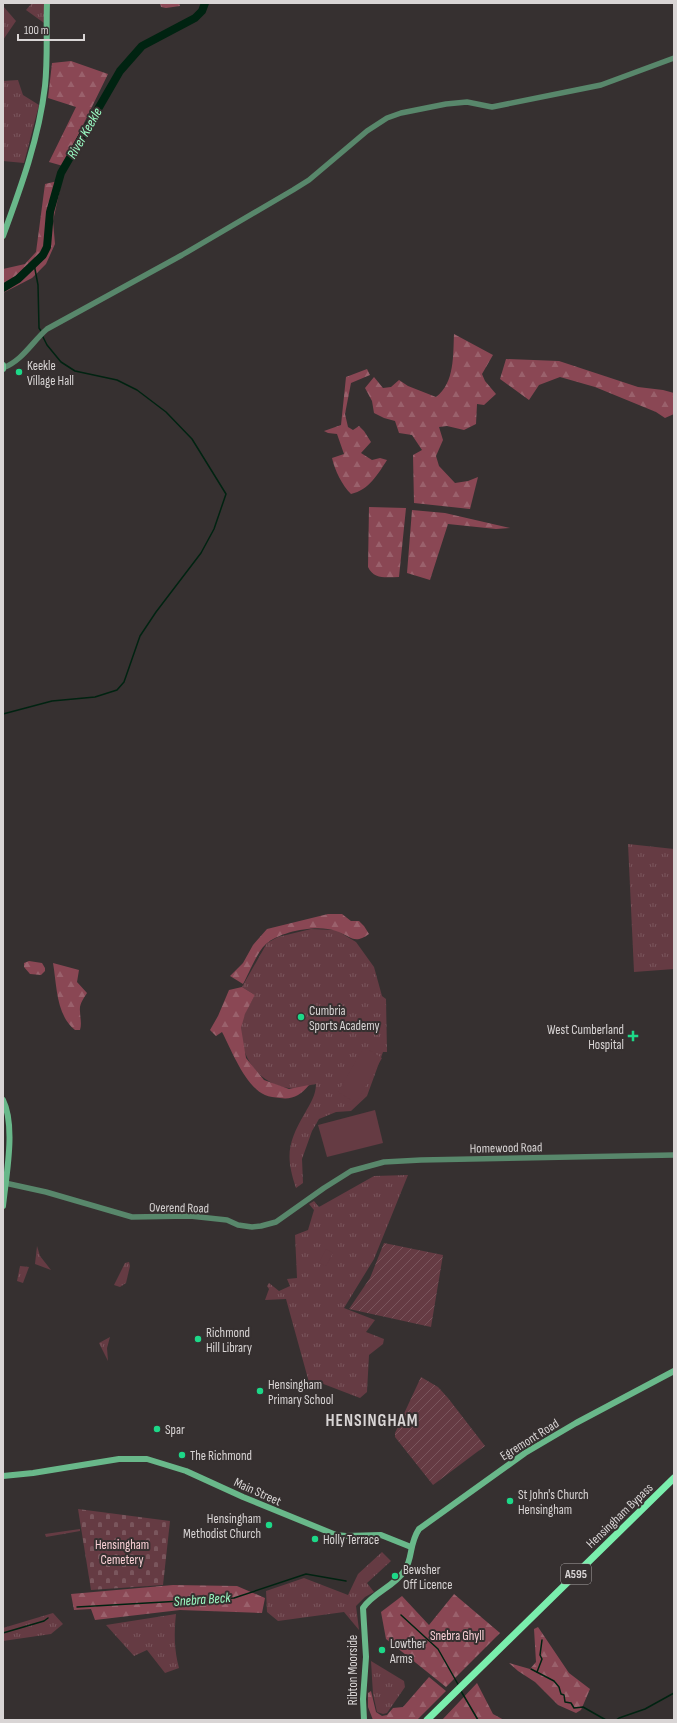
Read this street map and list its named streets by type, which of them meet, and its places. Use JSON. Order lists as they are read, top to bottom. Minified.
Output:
{"streets":{"highway":["Hensingham Bypass","A595"],"main road":["Egremont Road","Main Street","Ribton Moorside"],"street":["Homewood Road","Overend Road"]},"crossings":[["Homewood Road","Overend Road"],["Egremont Road","Main Street"],["Egremont Road","Ribton Moorside"],["Main Street","Ribton Moorside"]],"districts":["HENSINGHAM"],"water":["River Keekle","Snebra Beck"],"parks":["Hensingham Cemetery","Snebra Ghyll"],"places":{"other":["Keekle Village Hall","Cumbria Sports Academy","Richmond Hill Library","Hensingham Primary School","Spar","The Richmond","St John's Church Hensingham","Hensingham Methodist Church","Holly Terrace","Bewsher Off Licence","Lowther Arms"],"health":["West Cumberland Hospital"]},"scale_bar":"100 m"}
